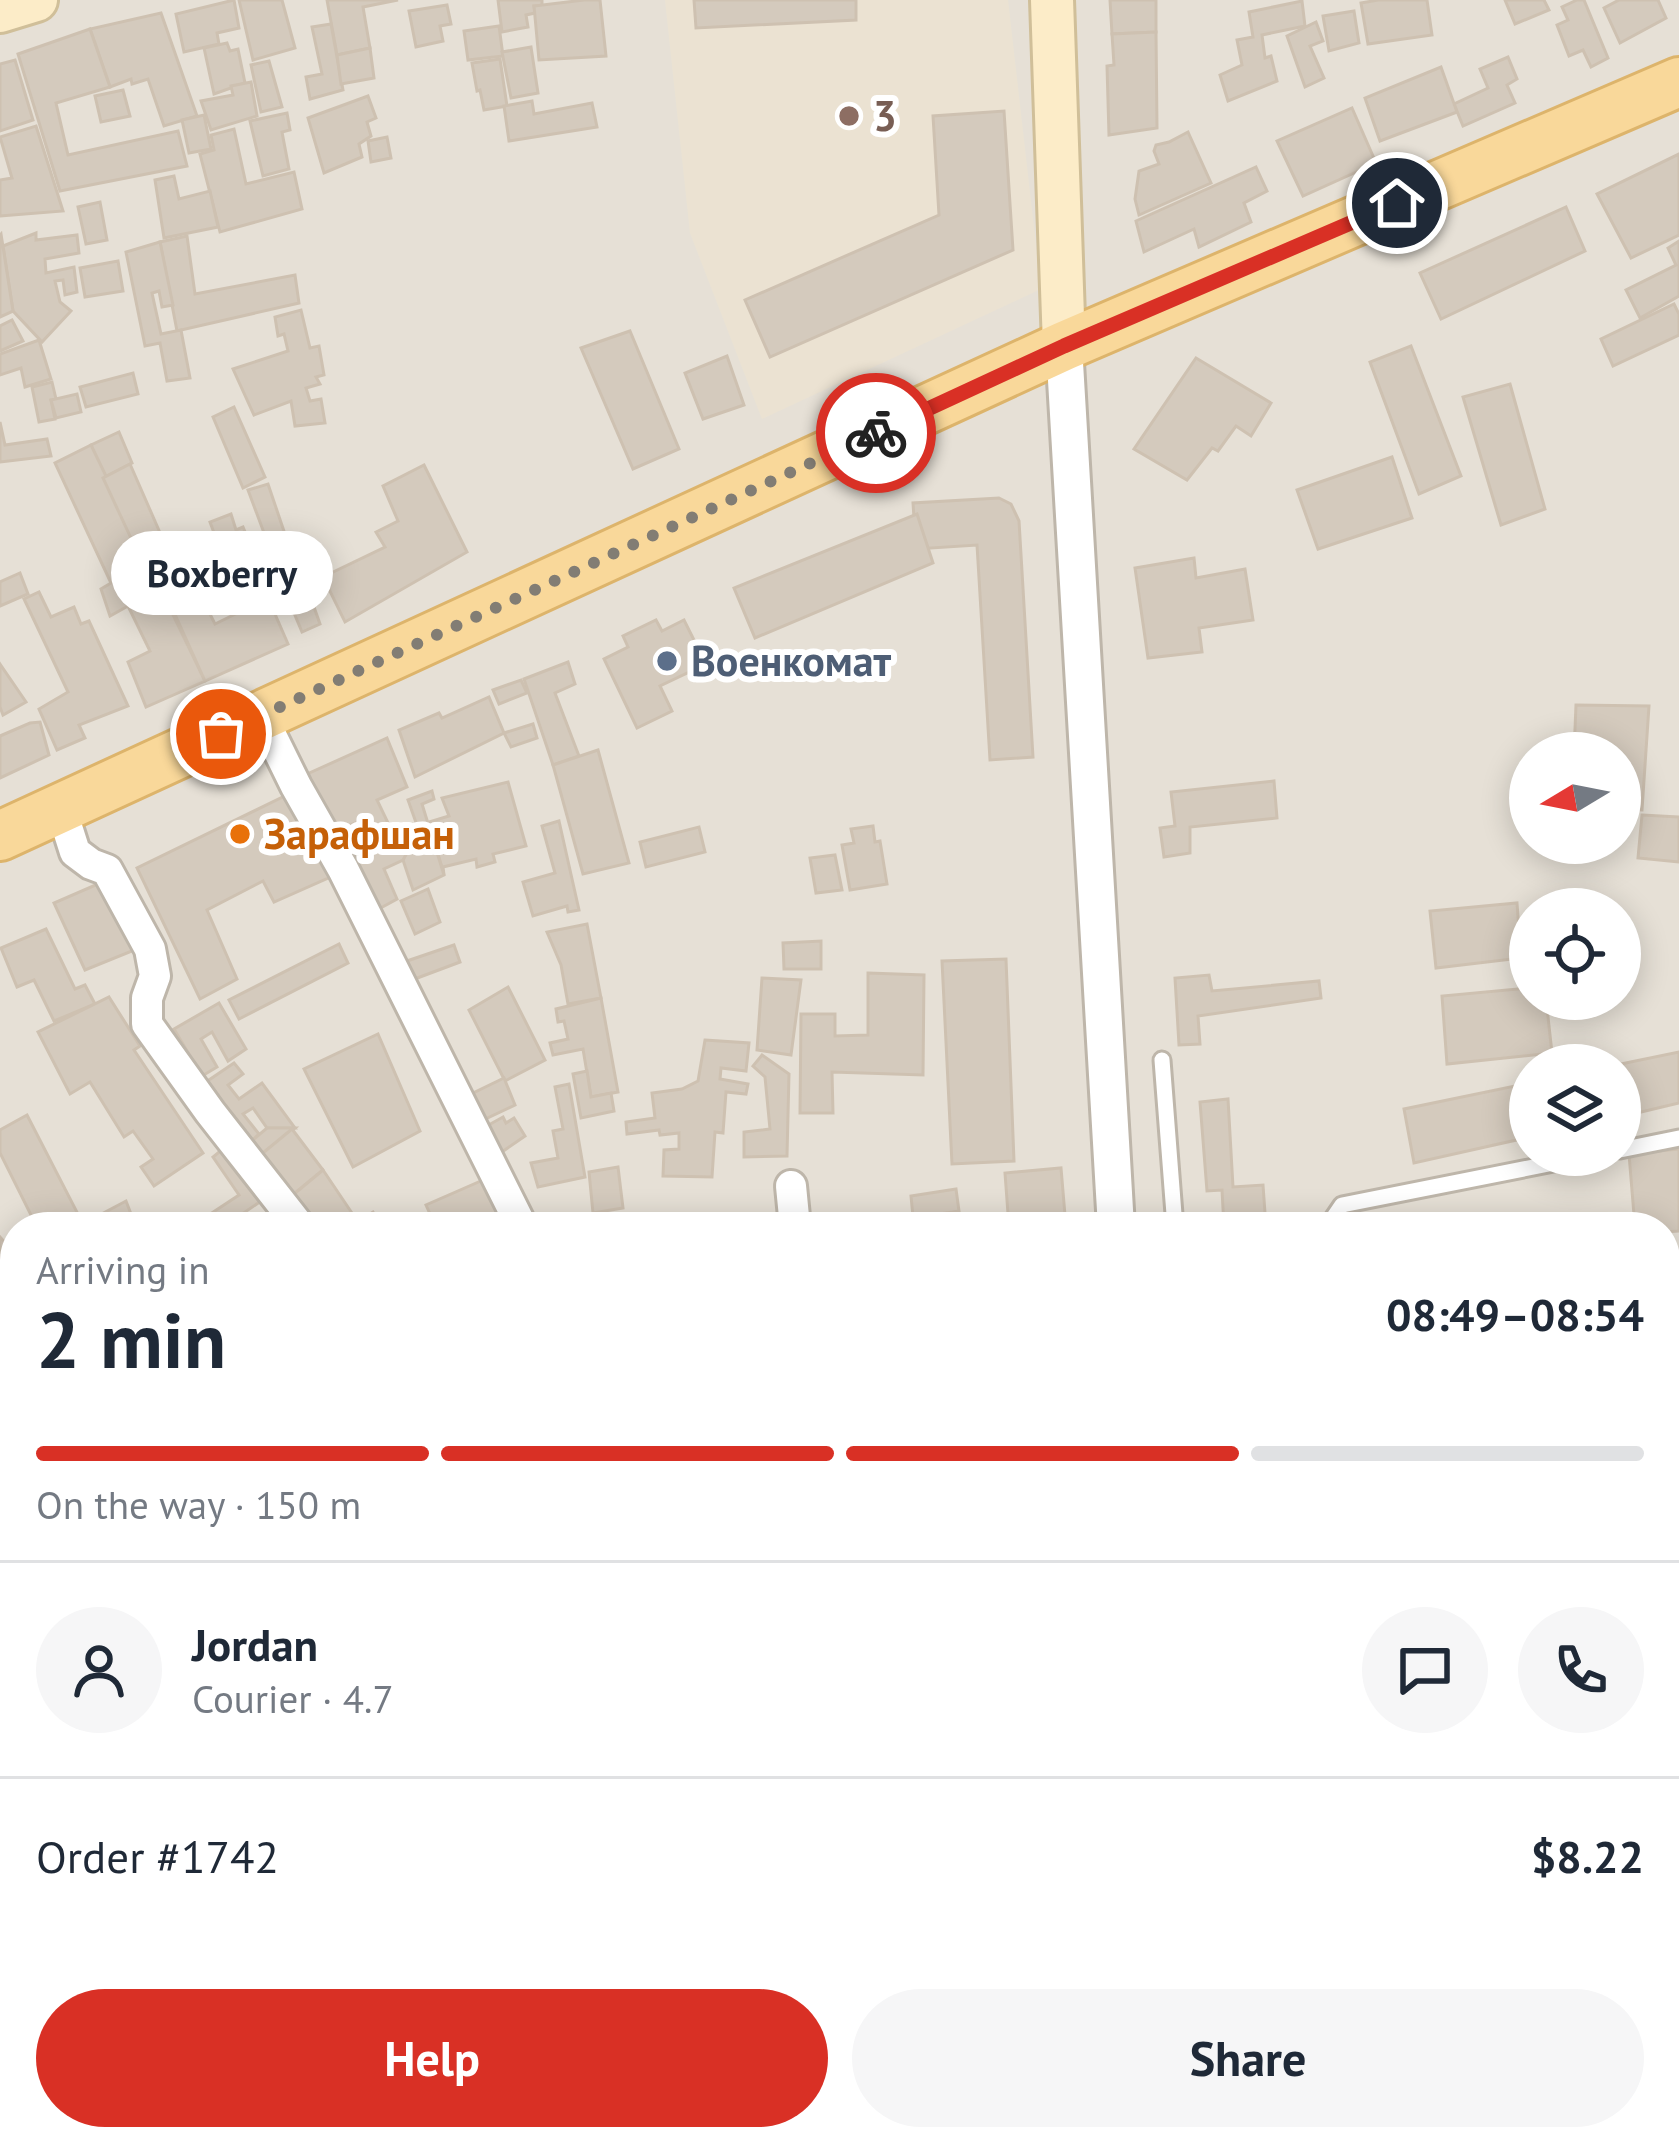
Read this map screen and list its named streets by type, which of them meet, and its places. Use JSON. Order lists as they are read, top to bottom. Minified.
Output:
{"places":["3","Военкомат","Boxberry","Зарафшан"],"north":"left","page":{"bubble":"Boxberry","heading":["2 min","Arriving in","08:49–08:54"],"panel":["Jordan","Courier · 4.7","Order #1742","$8.22"],"bar":"On the way · 150 m","buttons":["Help","Share"]}}
